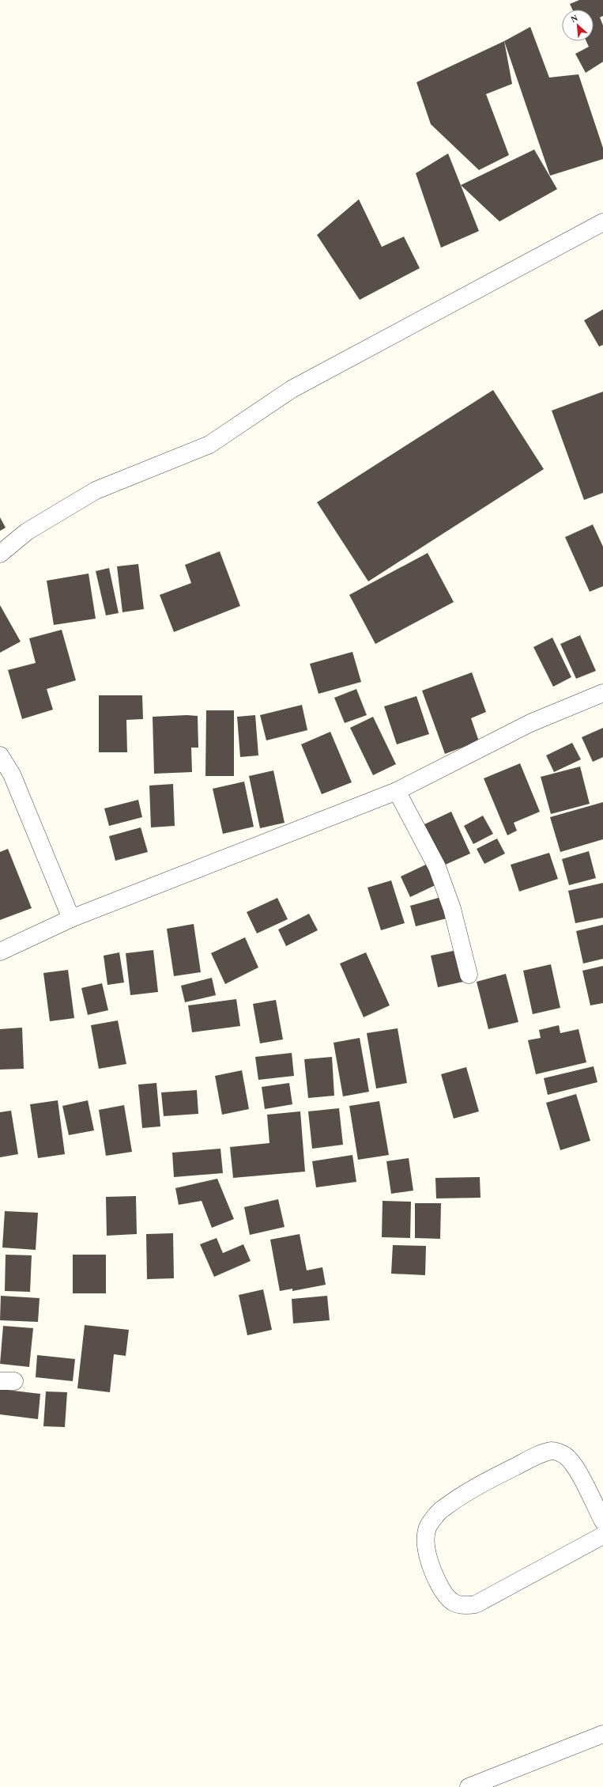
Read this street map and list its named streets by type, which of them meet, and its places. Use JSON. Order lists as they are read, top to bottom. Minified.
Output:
{"north":"top left"}
